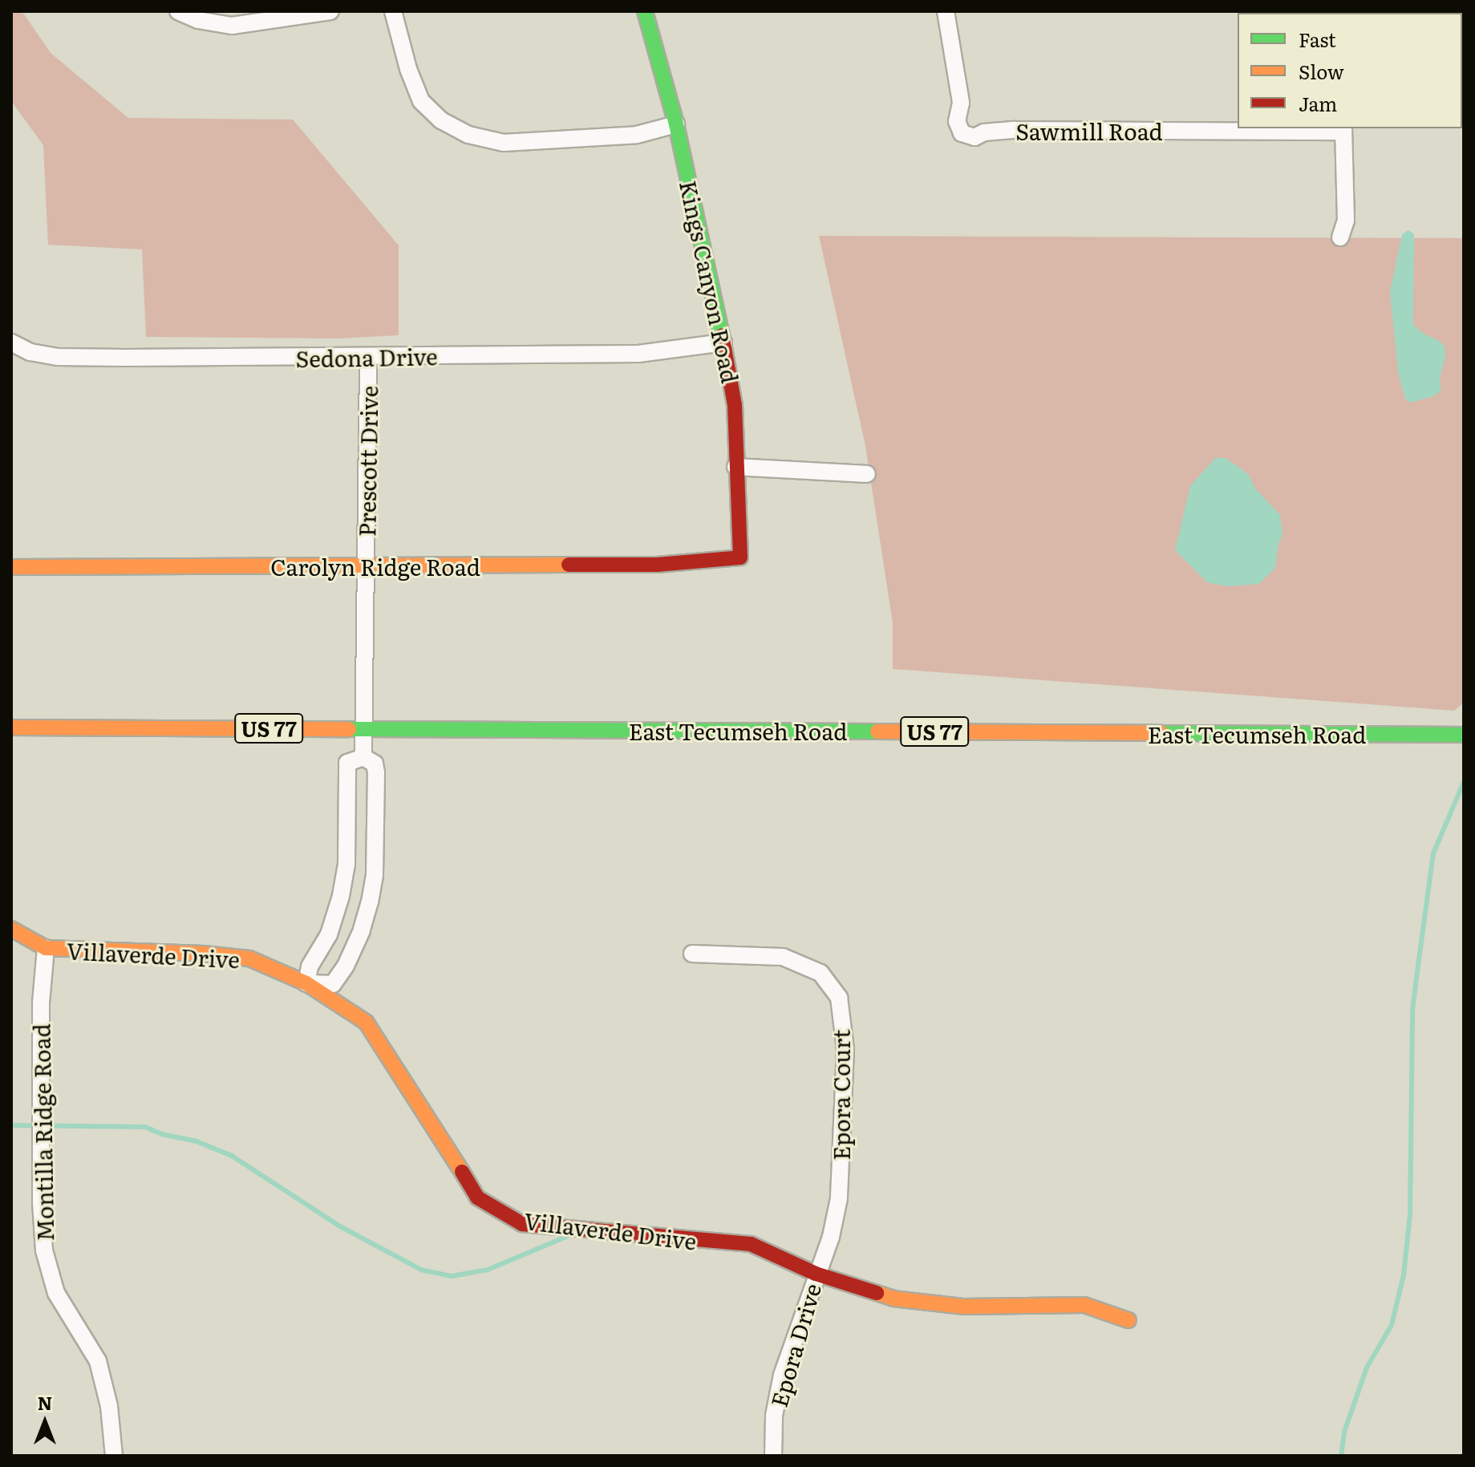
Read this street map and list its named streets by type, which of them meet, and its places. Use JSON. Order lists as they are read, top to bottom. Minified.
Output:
{"streets":{"street":["Sawmill Road","Kings Canyon Road","Sedona Drive","Prescott Drive","Carolyn Ridge Road","US 77","East Tecumseh Road","Villaverde Drive","Epora Court","Montilla Ridge Road","Epora Drive"]},"crossings":[["Kings Canyon Road","Sedona Drive"],["Kings Canyon Road","Carolyn Ridge Road"],["Sedona Drive","Prescott Drive"],["Prescott Drive","Carolyn Ridge Road"],["Prescott Drive","East Tecumseh Road"],["Villaverde Drive","Epora Court"],["Villaverde Drive","Montilla Ridge Road"],["Villaverde Drive","Epora Drive"],["Epora Court","Epora Drive"]],"legend":["Fast","Slow","Jam"],"north":"top"}
